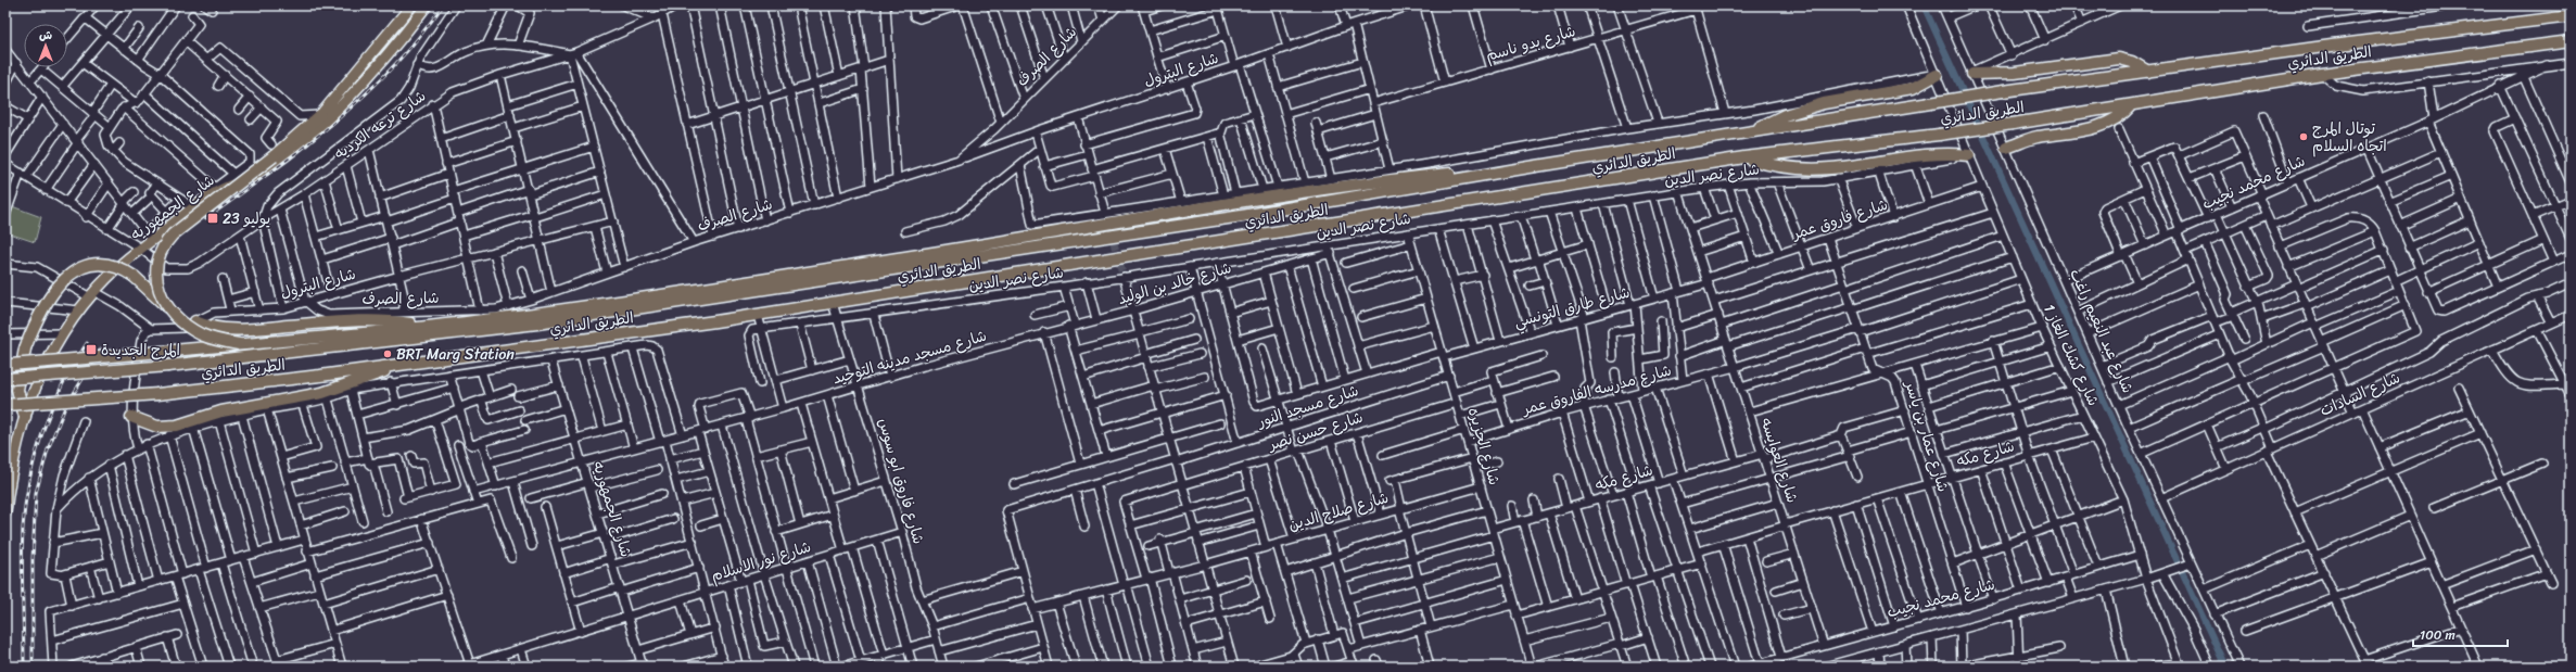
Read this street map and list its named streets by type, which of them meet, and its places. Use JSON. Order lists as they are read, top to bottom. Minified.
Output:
{"streets":{"highway":["الطريق الدائري"],"main road":["شارع الجمهوريه"],"street":["شارع بدو ناسم","شارع الصرف","شارع البترول","شارع ترعه الكرديه","شارع نصر الدين","شارع محمد نجيب","شارع فاروق عمر","شارع خالد بن الوليد","شارع طارق التونسي","شارع عبد النعيم راغب","شارع كشك الغاز 1","شارع مسجد مدينه التوحيد","شارع مدرسه الفاروق عمر","شارع السادات","شارع مسجد النور","شارع حسن نصر","شارع عمار بن ياسر","شارع الجزيره","شارع مكه","شارع العوايسه","شارع فاروق ابو سوس","شارع صلاح الدين","شارع نور الاسلام"]},"crossings":[["شارع الصرف","شارع البترول"],["الطريق الدائري","شارع فاروق ابو سوس"],["شارع ترعه الكرديه","شارع الجمهوريه"],["شارع نصر الدين","شارع خالد بن الوليد"],["شارع نصر الدين","شارع كشك الغاز 1"],["شارع نصر الدين","شارع الجزيره"],["شارع نصر الدين","شارع العوايسه"],["شارع نصر الدين","شارع فاروق ابو سوس"],["شارع محمد نجيب","شارع عبد النعيم راغب"],["شارع محمد نجيب","شارع كشك الغاز 1"],["شارع محمد نجيب","شارع عمار بن ياسر"],["شارع محمد نجيب","شارع العوايسه"],["شارع الجمهوريه","شارع مسجد مدينه التوحيد"],["شارع الجمهوريه","شارع نور الاسلام"],["شارع فاروق عمر","شارع طارق التونسي"],["شارع فاروق عمر","شارع كشك الغاز 1"],["شارع فاروق عمر","شارع عمار بن ياسر"],["شارع فاروق عمر","شارع العوايسه"],["شارع خالد بن الوليد","شارع مسجد مدينه التوحيد"],["شارع طارق التونسي","شارع الجزيره"],["شارع طارق التونسي","شارع العوايسه"],["شارع عبد النعيم راغب","شارع السادات"],["شارع كشك الغاز 1","شارع مدرسه الفاروق عمر"],["شارع كشك الغاز 1","شارع مكه"],["شارع مسجد مدينه التوحيد","شارع فاروق ابو سوس"],["شارع مدرسه الفاروق عمر","شارع عمار بن ياسر"],["شارع مدرسه الفاروق عمر","شارع الجزيره"],["شارع مدرسه الفاروق عمر","شارع العوايسه"],["شارع مسجد النور","شارع الجزيره"],["شارع حسن نصر","شارع الجزيره"],["شارع عمار بن ياسر","شارع مكه"],["شارع الجزيره","شارع مكه"],["شارع الجزيره","شارع صلاح الدين"],["شارع مكه","شارع العوايسه"],["شارع فاروق ابو سوس","شارع نور الاسلام"]],"places":{"other":["توتال المرج اتجاه السلام","BRT Marg Station"],"transit":["23 يوليو","المرج الجديدة"]},"scale_bar":"100 m","north":"top"}
